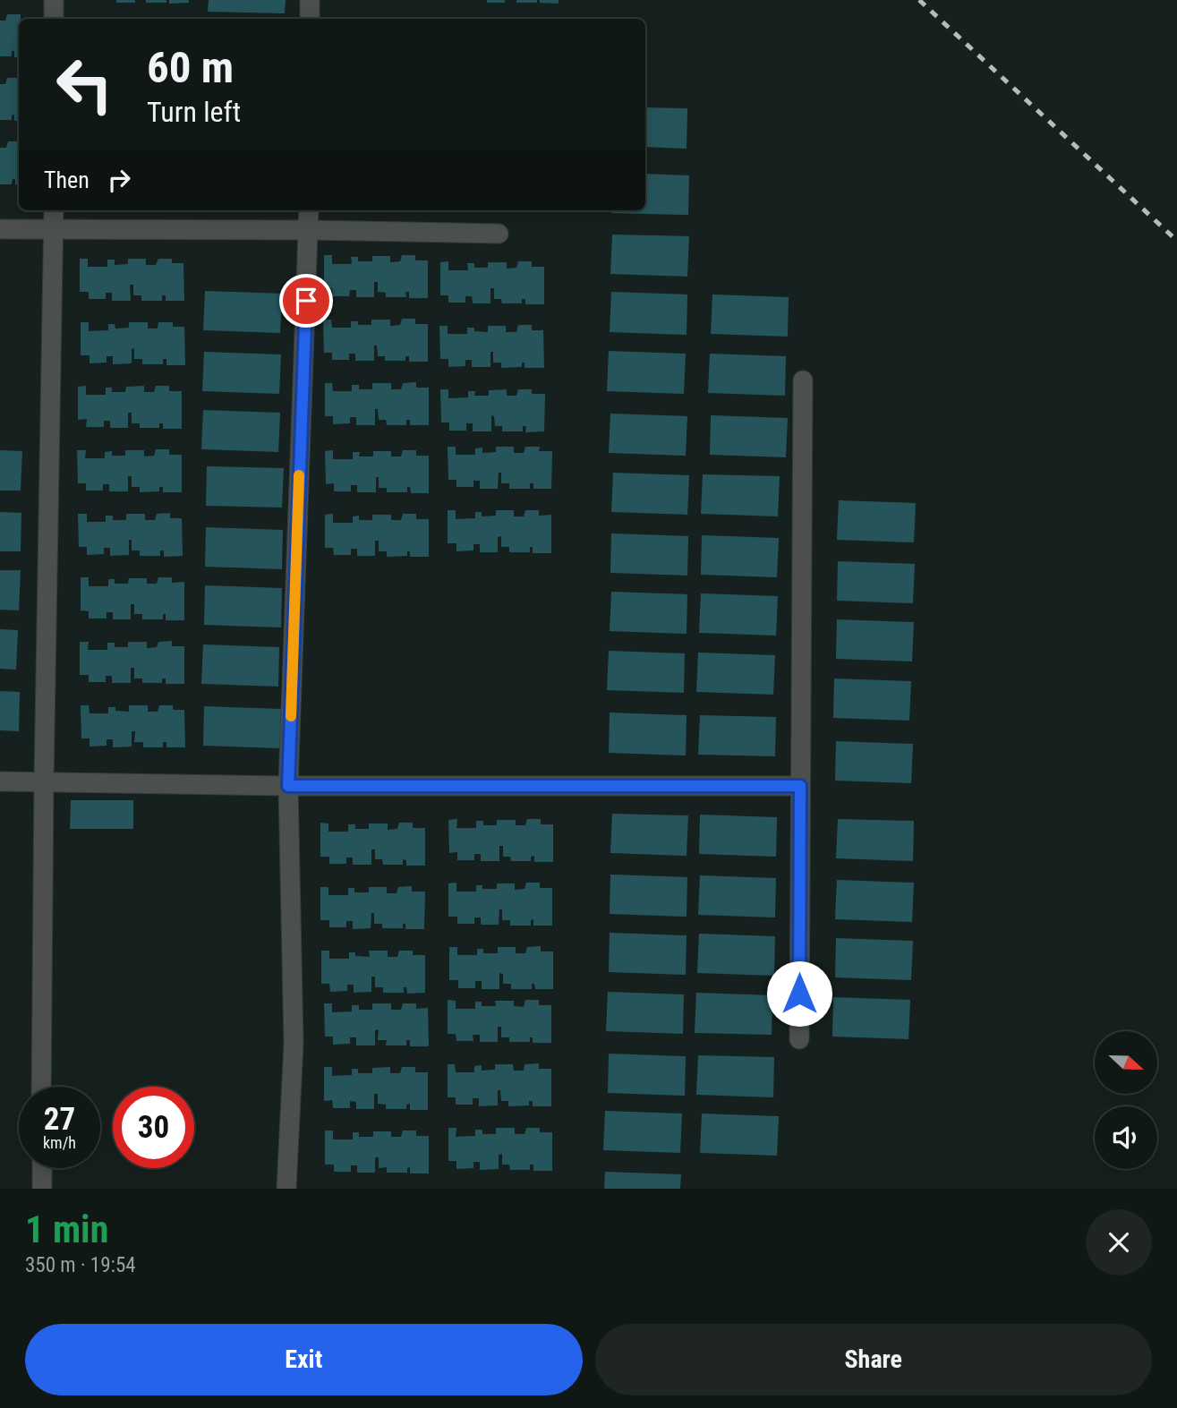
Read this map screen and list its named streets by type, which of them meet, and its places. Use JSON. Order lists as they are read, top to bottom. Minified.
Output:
{"north":"right","page":{"turn":["60 m","Turn left"],"then":"Then","speed":"27 km/h","limit":"30","heading":["1 min","350 m · 19:54"],"buttons":["Exit","Share"]}}
